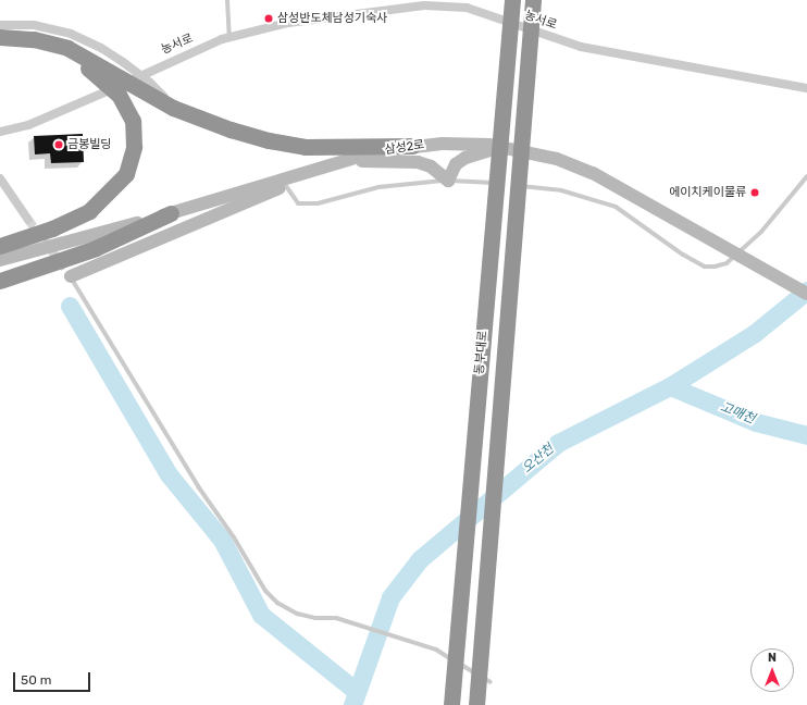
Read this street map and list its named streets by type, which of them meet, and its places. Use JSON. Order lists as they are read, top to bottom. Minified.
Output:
{"streets":{"highway":["동부대로"],"main road":["삼성2로"],"street":["농서로"]},"water":["고매천","오산천"],"places":["삼성반도체남성기숙사","금봉빌딩","에이치케이물류"],"scale_bar":"50 m","north":"top"}
